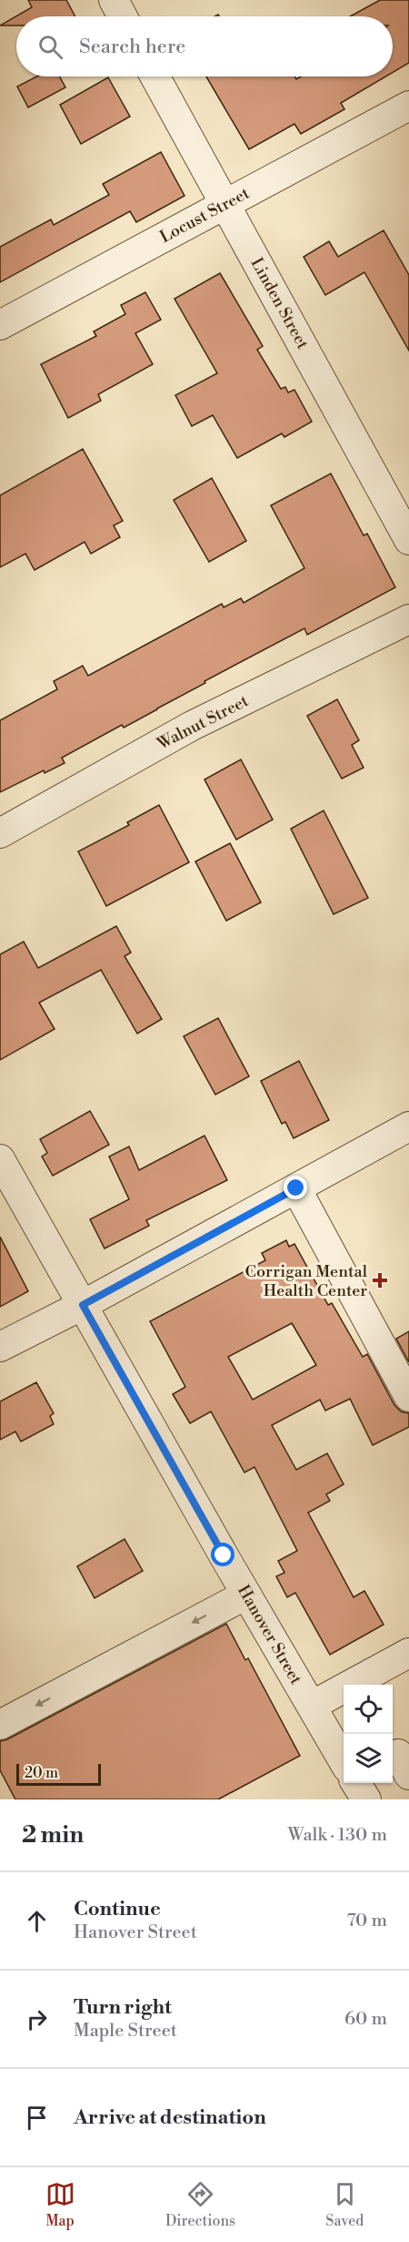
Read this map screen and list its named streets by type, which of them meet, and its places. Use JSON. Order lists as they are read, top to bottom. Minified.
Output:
{"streets":{"street":["Locust Street","Linden Street","Walnut Street","Hanover Street"]},"crossings":[["Locust Street","Linden Street"]],"places":{"health":["Corrigan Mental Health Center"]},"scale_bar":"20 m","page":{"search":"Search here","scale":"20 m","heading":["2 min","Walk · 130 m"],"list":[["Continue","Hanover Street","70 m"],["Turn right","Maple Street","60 m"],"Arrive at destination"],"nav":["Map","Directions","Saved"]}}
